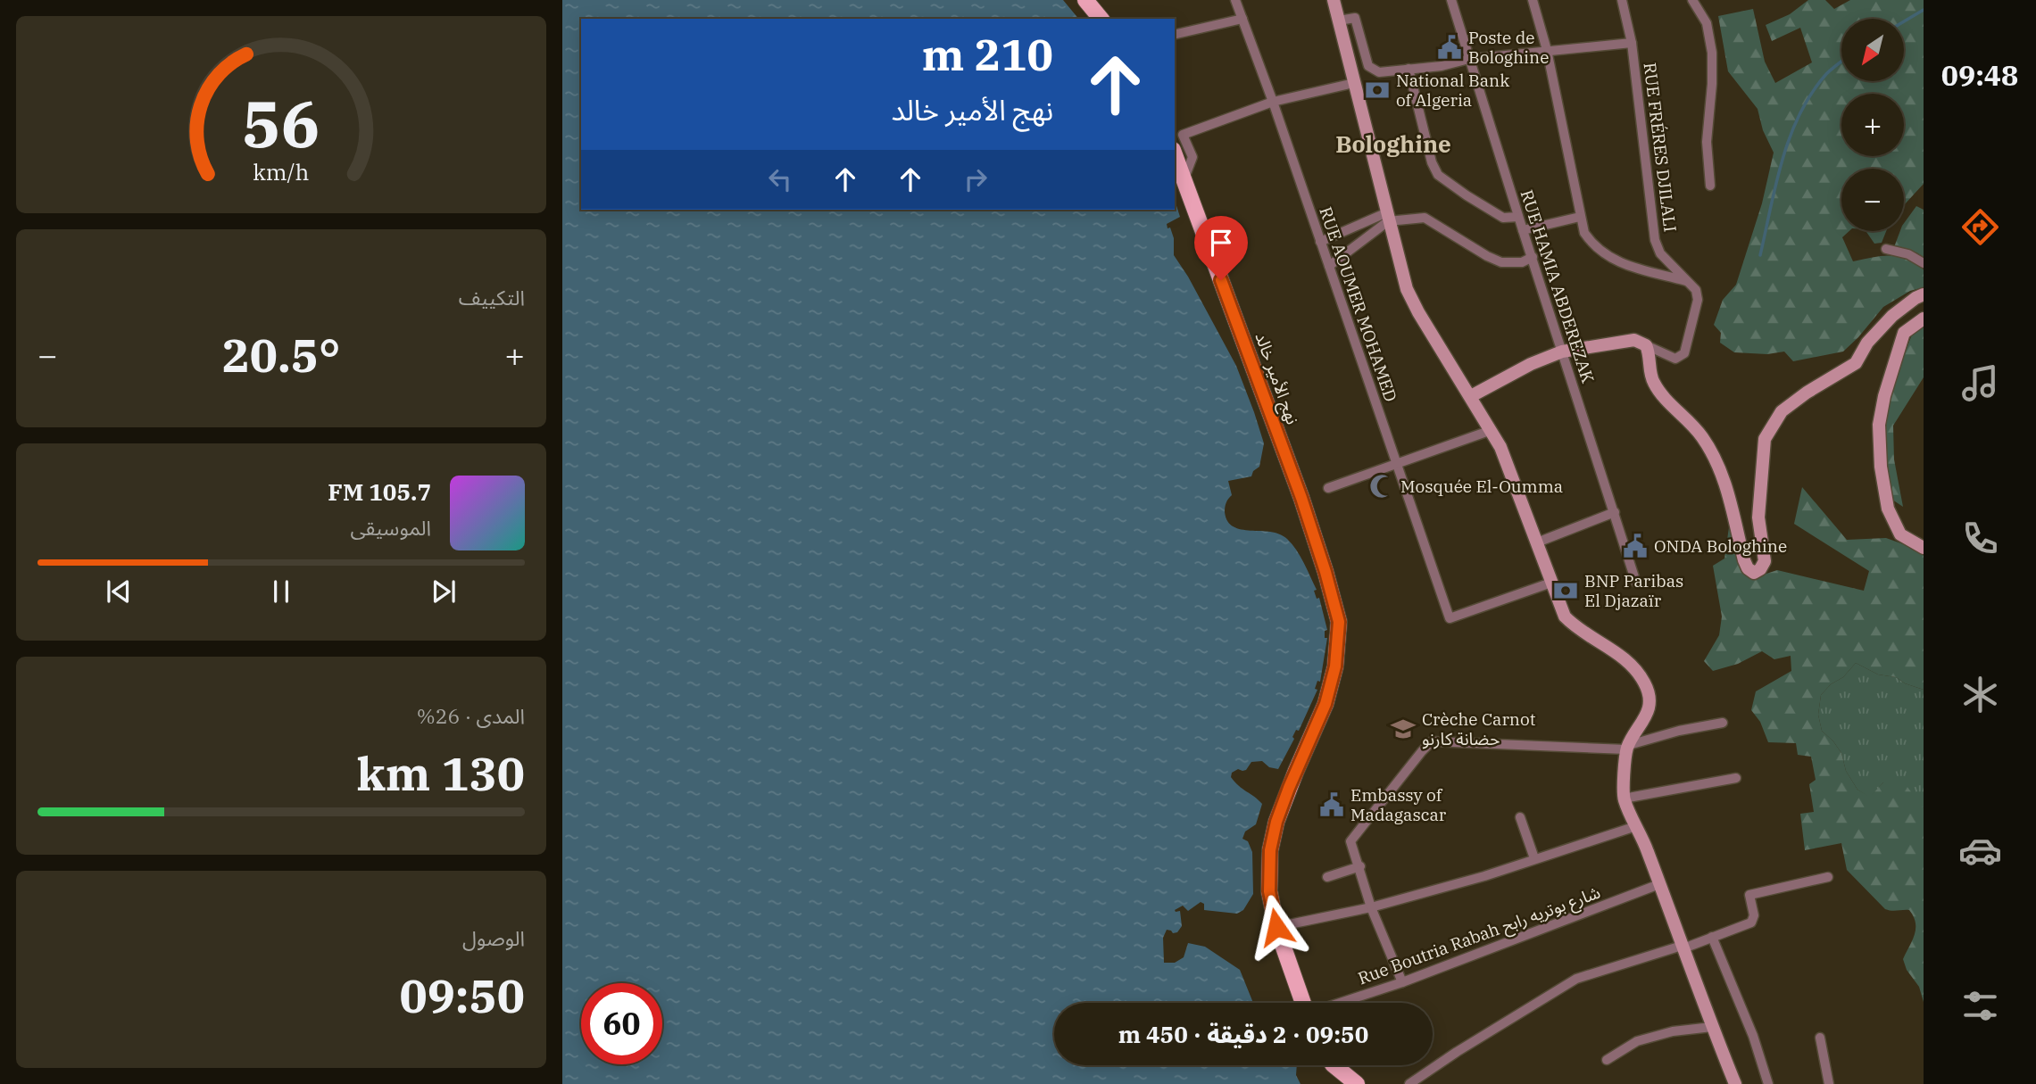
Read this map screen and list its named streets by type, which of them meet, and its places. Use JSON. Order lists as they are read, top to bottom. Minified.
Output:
{"streets":{"main road":["نهج الأمير خالد"],"street":["RUE FRÉRES DJILALI","RUE HAMIA ABDEREZAK","RUE AOUMER MOHAMED","Rue Boutria Rabah شارع بوتريه رابح"]},"districts":["Bologhine"],"places":{"public building":["Poste de Bologhine","ONDA Bologhine","Embassy of Madagascar"],"bank":["National Bank of Algeria","BNP Paribas El Djazaïr"],"mosque":["Mosquée El-Oumma"],"school or university":["Crèche Carnot حضانة كارنو"]},"north":"bottom left","page":{"tabs":"09:48","map_buttons":["+","−"],"turn":["210 m","نهج الأمير خالد"],"tile":["التكييف",["المدى · 26%","130 km"],["الوصول","09:50"]],"heat":["−","20.5°","+"],"song":["105.7 FM","الموسيقى"],"limit":"60","trip":"09:50 · 2 دقيقة · 450 m","gauge":["56","km/h"]}}
